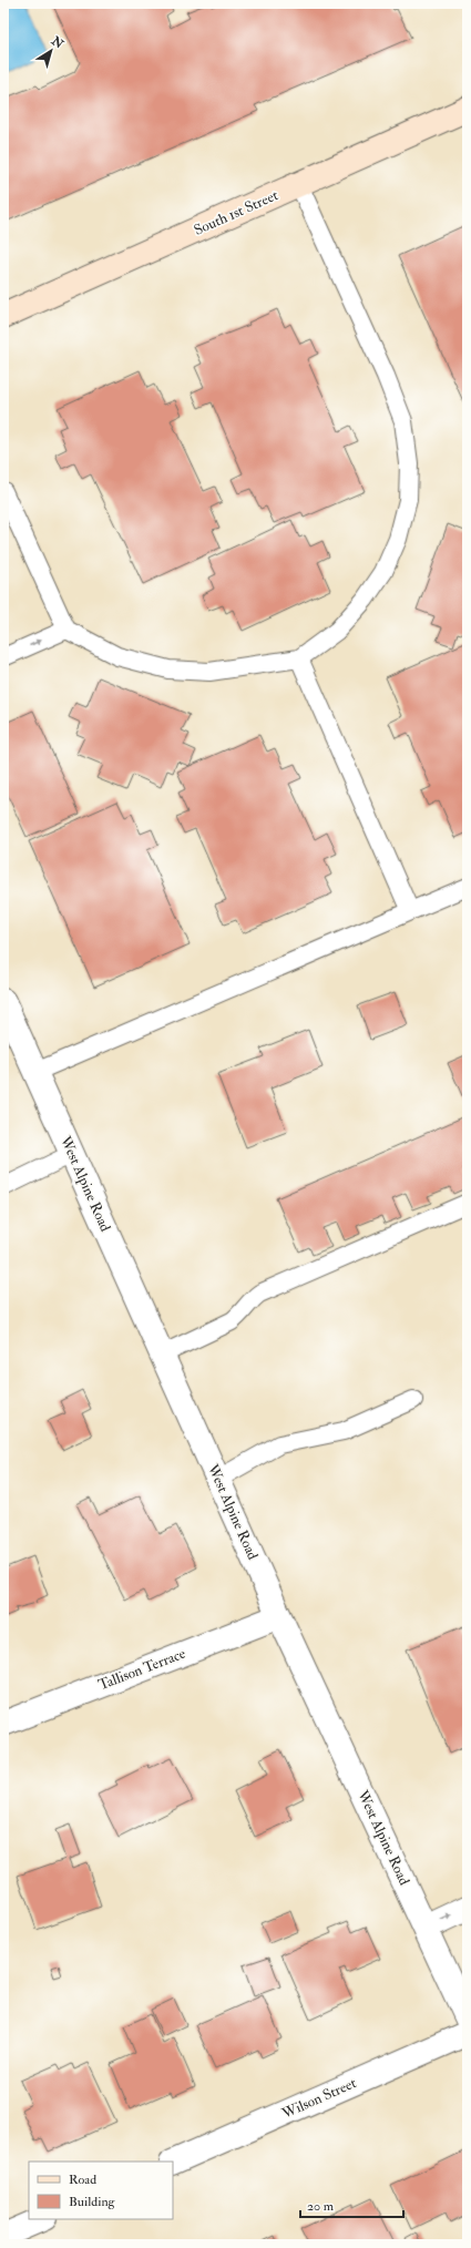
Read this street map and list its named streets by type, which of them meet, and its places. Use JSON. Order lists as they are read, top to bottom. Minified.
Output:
{"streets":{"main road":["South 1st Street"],"street":["West Alpine Road","Tallison Terrace","Wilson Street"]},"crossings":[["West Alpine Road","Tallison Terrace"]],"legend":["Road","Building"],"scale_bar":"20 m","north":"top right"}
